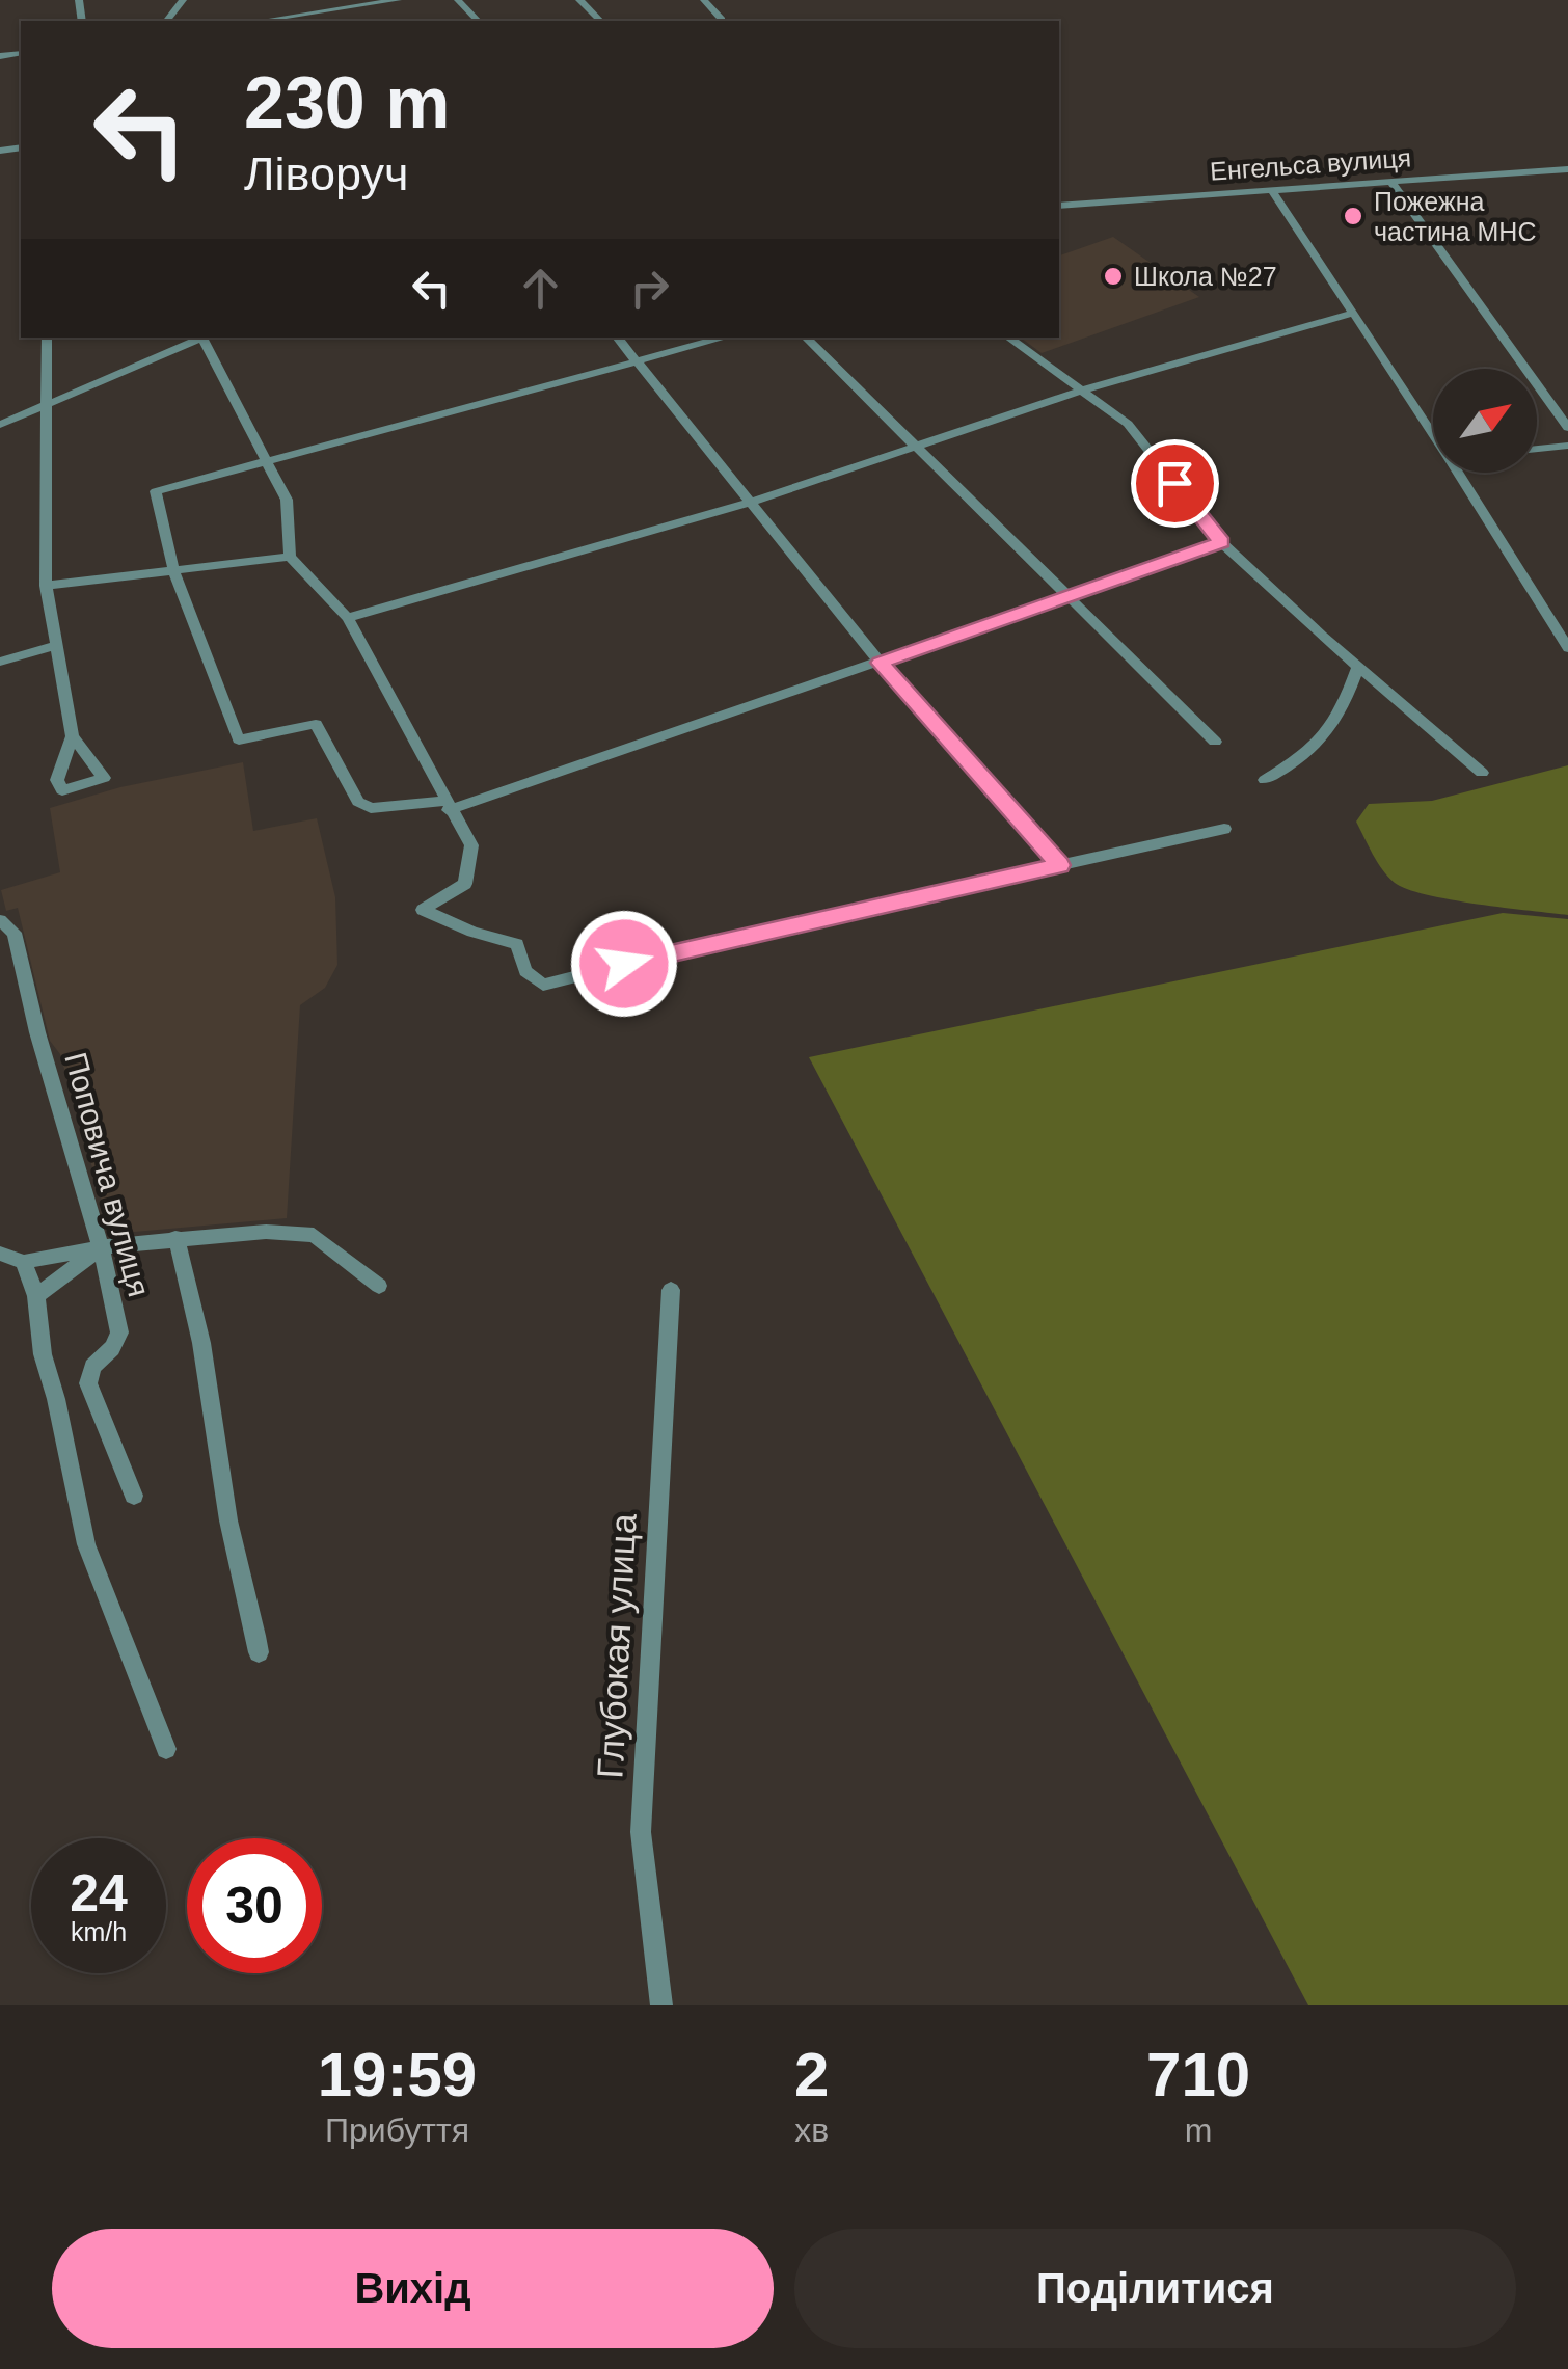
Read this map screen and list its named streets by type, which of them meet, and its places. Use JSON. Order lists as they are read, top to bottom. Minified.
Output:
{"streets":{"street":["Енгельса вулиця","Поповича вулиця","Глубокая улица"]},"places":["Пожежна частина МНС","Школа №27"],"north":"top right","page":{"turn":["230 m","Ліворуч"],"speed":"24 km/h","limit":"30","eta":["19:59","Прибуття","2","хв","710","m"],"buttons":["Вихід","Поділитися"]}}
